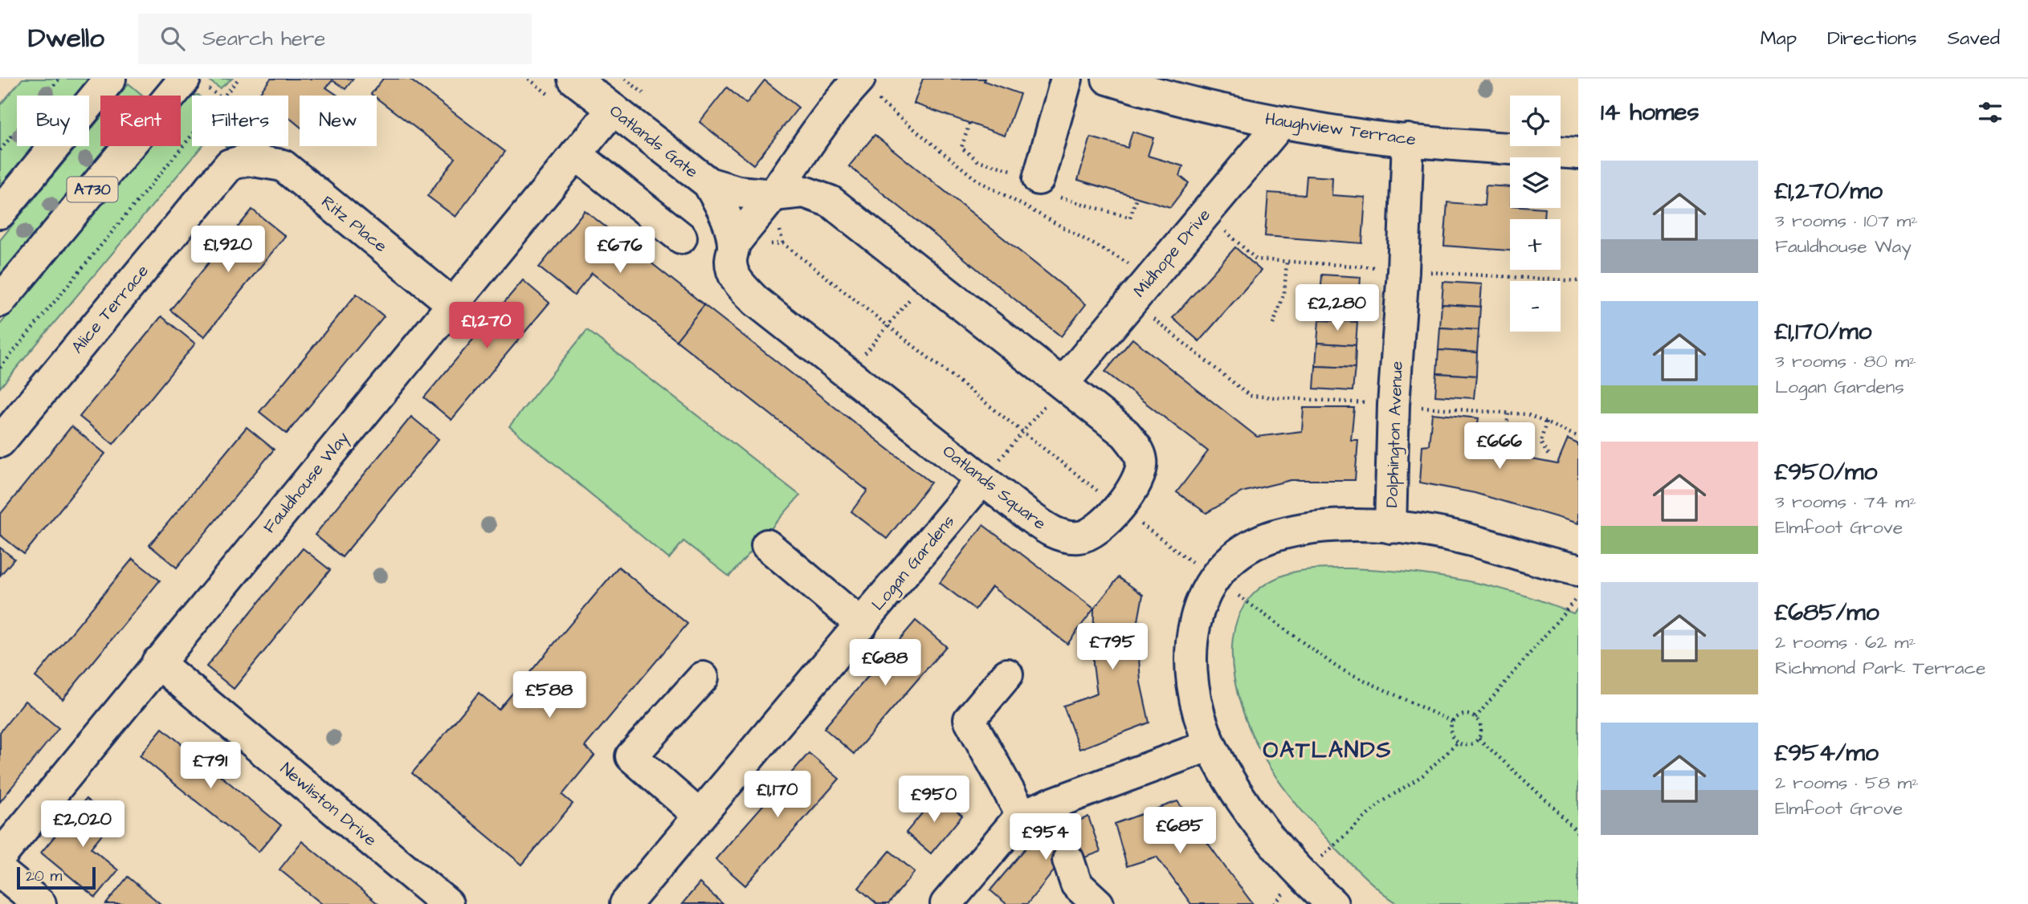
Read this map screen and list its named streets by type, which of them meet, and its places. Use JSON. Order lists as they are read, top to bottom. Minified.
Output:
{"streets":{"street":["Haughview Terrace","Oatlands Gate","A730","Ritz Place","Midhope Drive","Alice Terrace","Dolphington Avenue","Fauldhouse Way","Oatlands Square","Logan Gardens","Newliston Drive"]},"crossings":[["Haughview Terrace","Midhope Drive"],["Haughview Terrace","Dolphington Avenue"],["Oatlands Gate","Fauldhouse Way"],["Oatlands Gate","Oatlands Square"],["Ritz Place","Alice Terrace"],["Ritz Place","Fauldhouse Way"],["Midhope Drive","Oatlands Square"],["Fauldhouse Way","Newliston Drive"],["Oatlands Square","Logan Gardens"]],"districts":["OATLANDS"],"scale_bar":"20 m","page":{"header":"Dwello","search":"Search here","nav":["Map","Directions","Saved"],"heading":"14 homes","map_buttons":["+","−"],"chip":["Buy","Rent","Filters","New"],"list":[{"name":"£1,270/mo","note":"3 rooms · 107 m² · Fauldhouse Way"},{"name":"£1,170/mo","note":"3 rooms · 80 m² · Logan Gardens"},{"name":"£950/mo","note":"3 rooms · 74 m² · Elmfoot Grove"},{"name":"£685/mo","note":"2 rooms · 62 m² · Richmond Park Terrace"},{"name":"£954/mo","note":"2 rooms · 58 m² · Elmfoot Grove"}],"price":["£1,920","£676","£2,280","£1,270","£666","£795","£688","£588","£791","£1,170","£950","£2,020","£685","£954"],"scale":"20 m"}}
